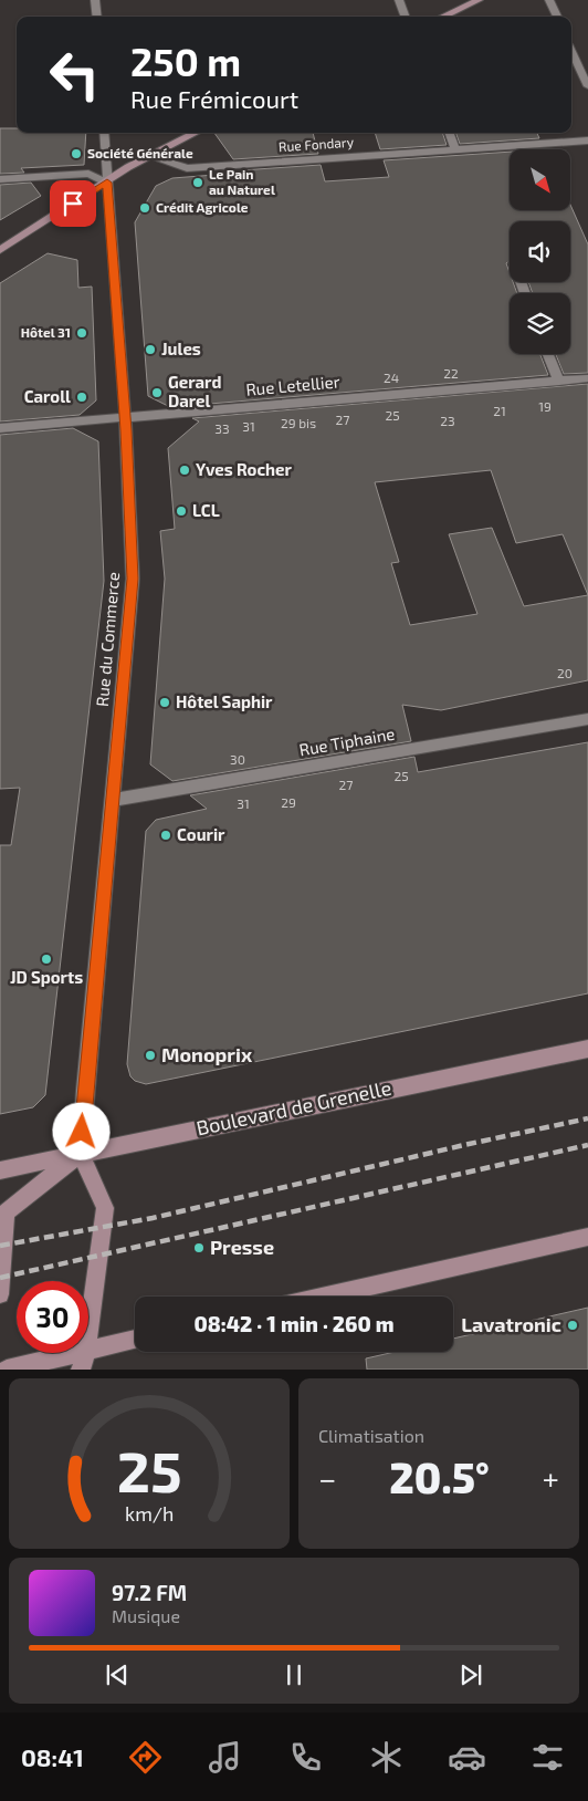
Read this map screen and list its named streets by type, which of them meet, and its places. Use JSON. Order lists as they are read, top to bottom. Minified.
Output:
{"streets":{"main road":["Boulevard de Grenelle"],"street":["Rue Fondary","Rue Letellier","Rue du Commerce","Rue Tiphaine"]},"crossings":[["Rue Letellier","Rue du Commerce"],["Rue du Commerce","Rue Tiphaine"],["Rue du Commerce","Boulevard de Grenelle"]],"places":["Société Générale","Le Pain au Naturel","Crédit Agricole","Hôtel 31","Jules","Gerard Darel","Caroll","Yves Rocher","LCL","Hôtel Saphir","Courir","JD Sports","Monoprix","Presse","Lavatronic"],"house_numbers":["22","24","19","21","25","27","23","29 bis","31","33","20","30","25","27","29","31"],"north":"bottom right","page":{"turn":["250 m","Rue Frémicourt"],"limit":"30","trip":"08:42 · 1 min · 260 m","tile":"Climatisation","heat":["−","20.5°","+"],"song":["97.2 FM","Musique"],"tabs":"08:41","gauge":["25","km/h"]}}
